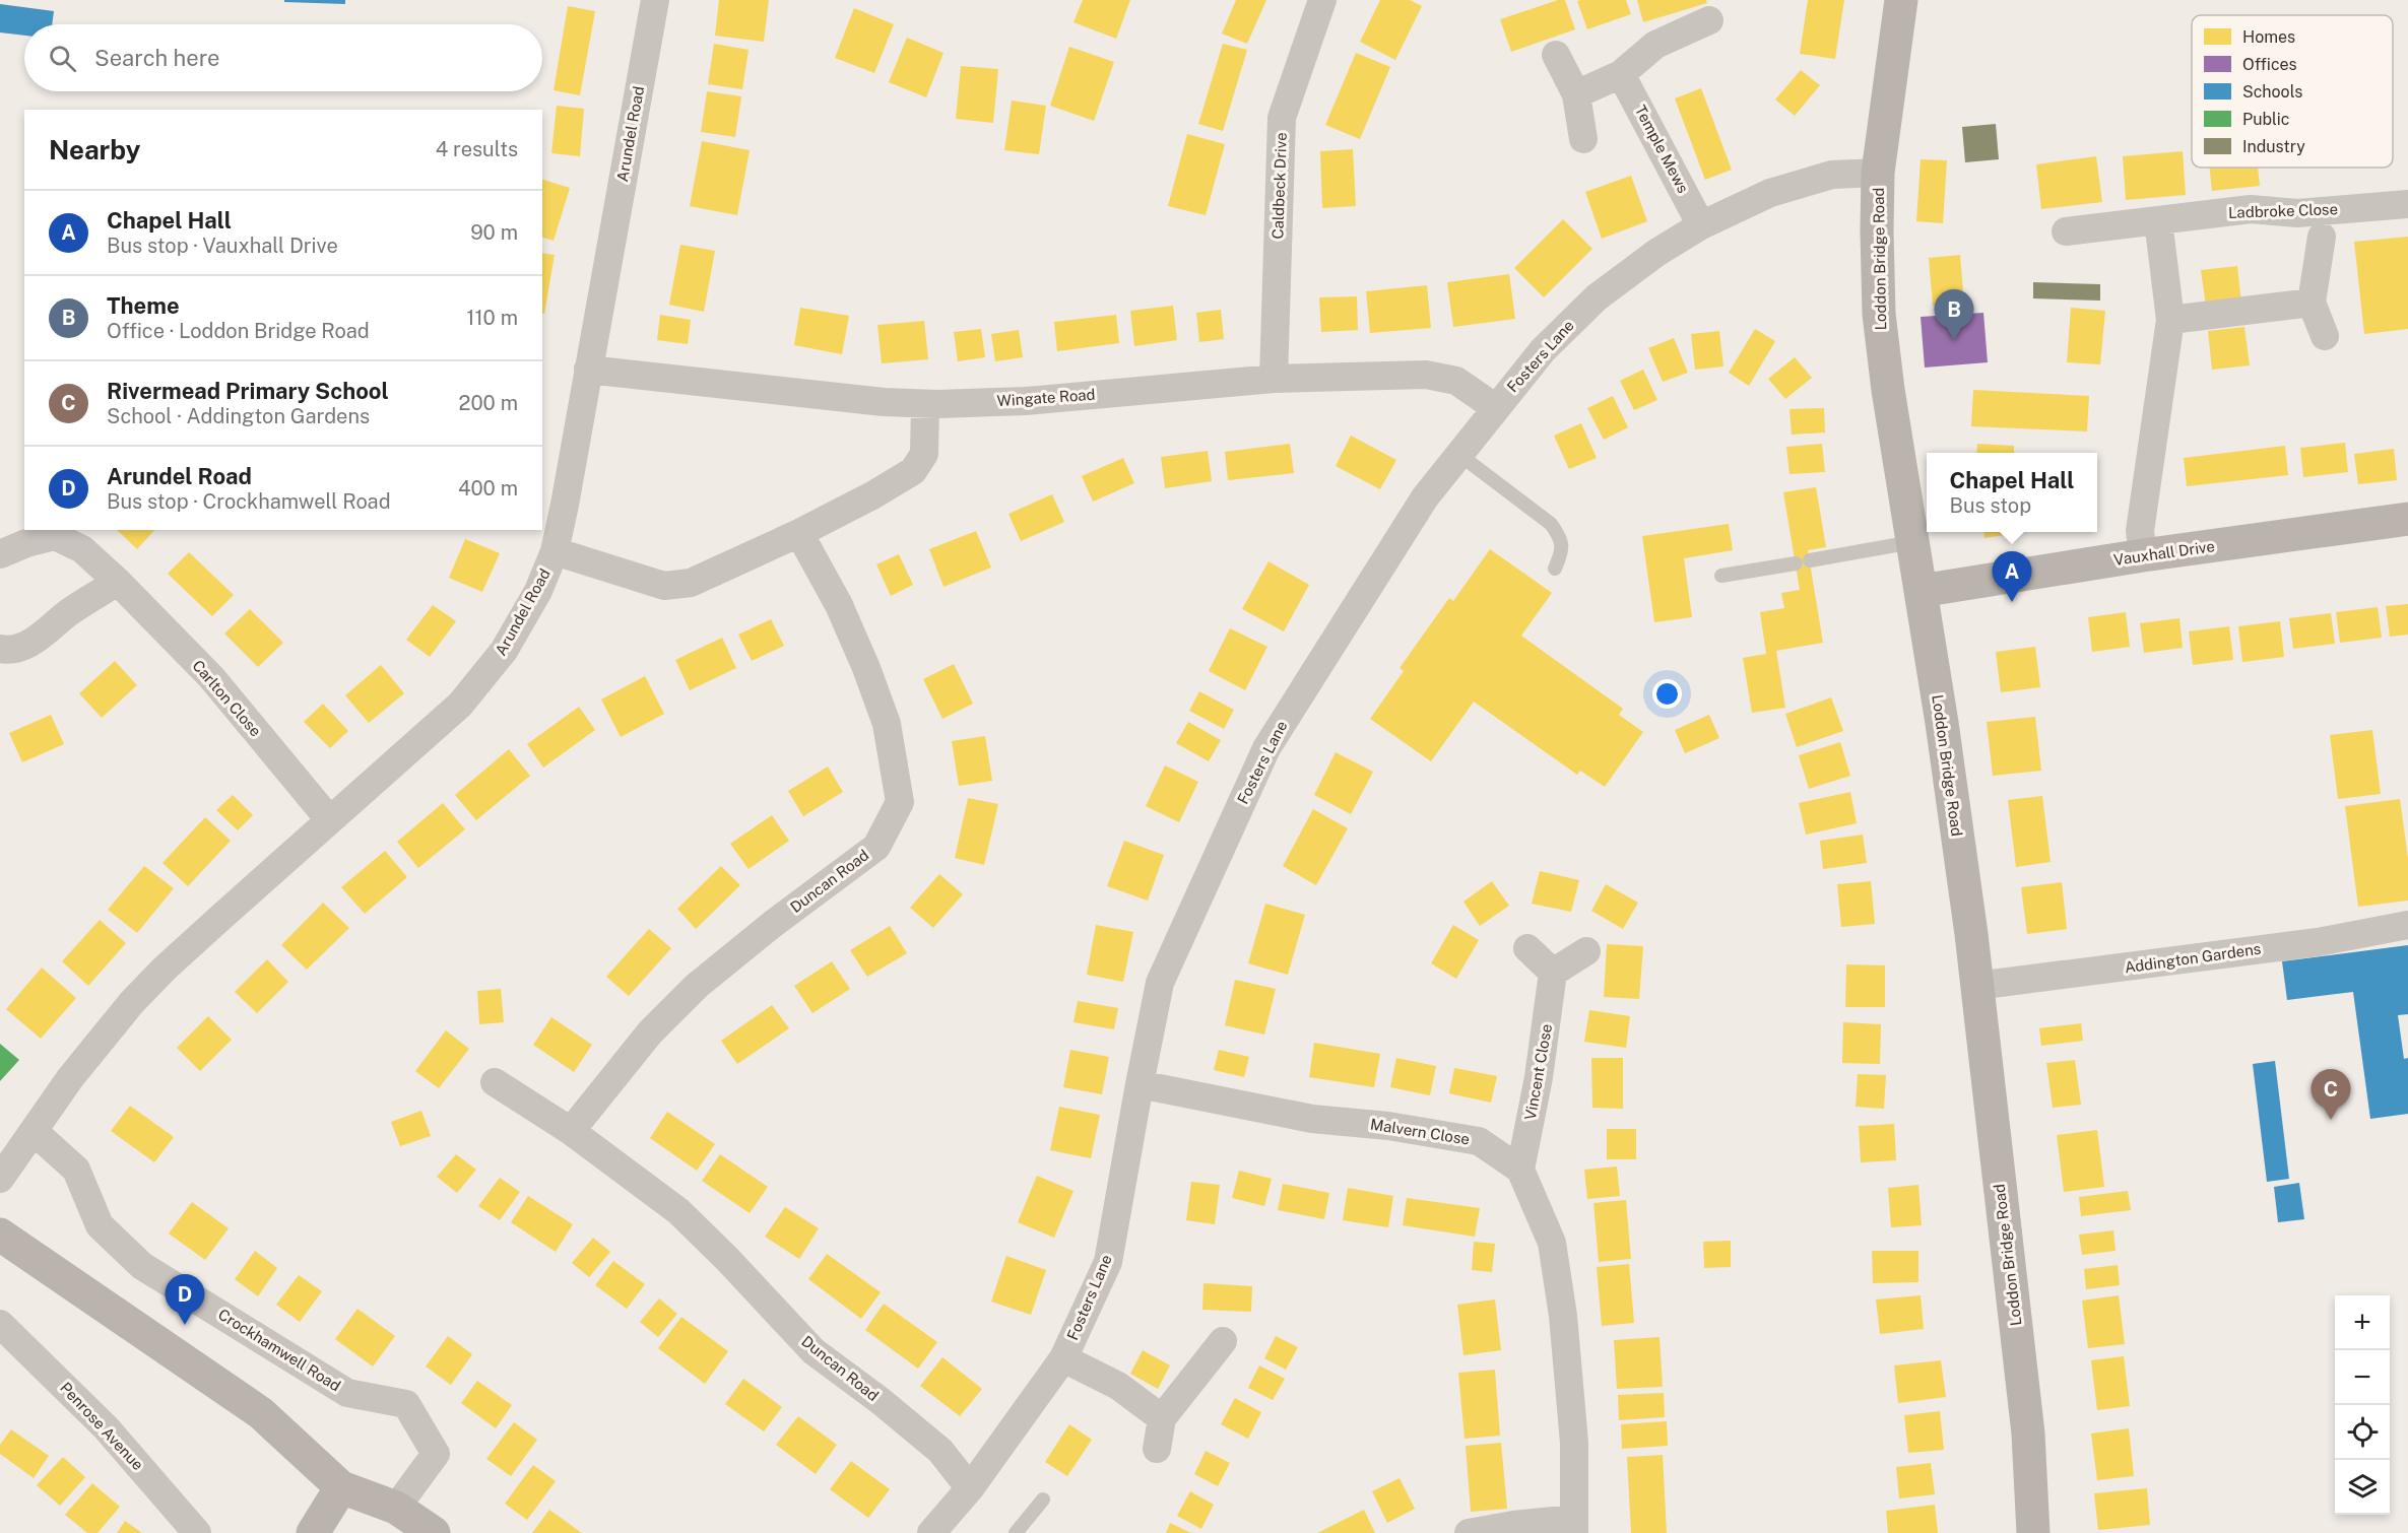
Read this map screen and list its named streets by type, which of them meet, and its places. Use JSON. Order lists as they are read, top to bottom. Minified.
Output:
{"streets":{"street":["Arundel Road","Temple Mews","Caldbeck Drive","Ladbroke Close","Loddon Bridge Road","Fosters Lane","Wingate Road","Vauxhall Drive","Carlton Close","Duncan Road","Addington Gardens","Vincent Close","Malvern Close","Crockhamwell Road","Penrose Avenue"]},"crossings":[["Arundel Road","Wingate Road"],["Arundel Road","Carlton Close"],["Arundel Road","Crockhamwell Road"],["Temple Mews","Fosters Lane"],["Caldbeck Drive","Wingate Road"],["Loddon Bridge Road","Fosters Lane"],["Loddon Bridge Road","Vauxhall Drive"],["Loddon Bridge Road","Addington Gardens"],["Fosters Lane","Wingate Road"],["Fosters Lane","Duncan Road"],["Fosters Lane","Malvern Close"],["Vincent Close","Malvern Close"]],"legend":["Homes","Offices","Schools","Public","Industry"],"page":{"search":"Search here","heading":["Nearby","4 results"],"list":[{"mark":"A","name":"Chapel Hall","note":"Bus stop · Vauxhall Drive","value":"90 m"},{"mark":"B","name":"Theme","note":"Office · Loddon Bridge Road","value":"110 m"},{"mark":"C","name":"Rivermead Primary School","note":"School · Addington Gardens","value":"200 m"},{"mark":"D","name":"Arundel Road","note":"Bus stop · Crockhamwell Road","value":"400 m"}],"pins":["B","A","C","D"],"popup":["Chapel Hall","Bus stop"],"map_buttons":["+","−"]}}
